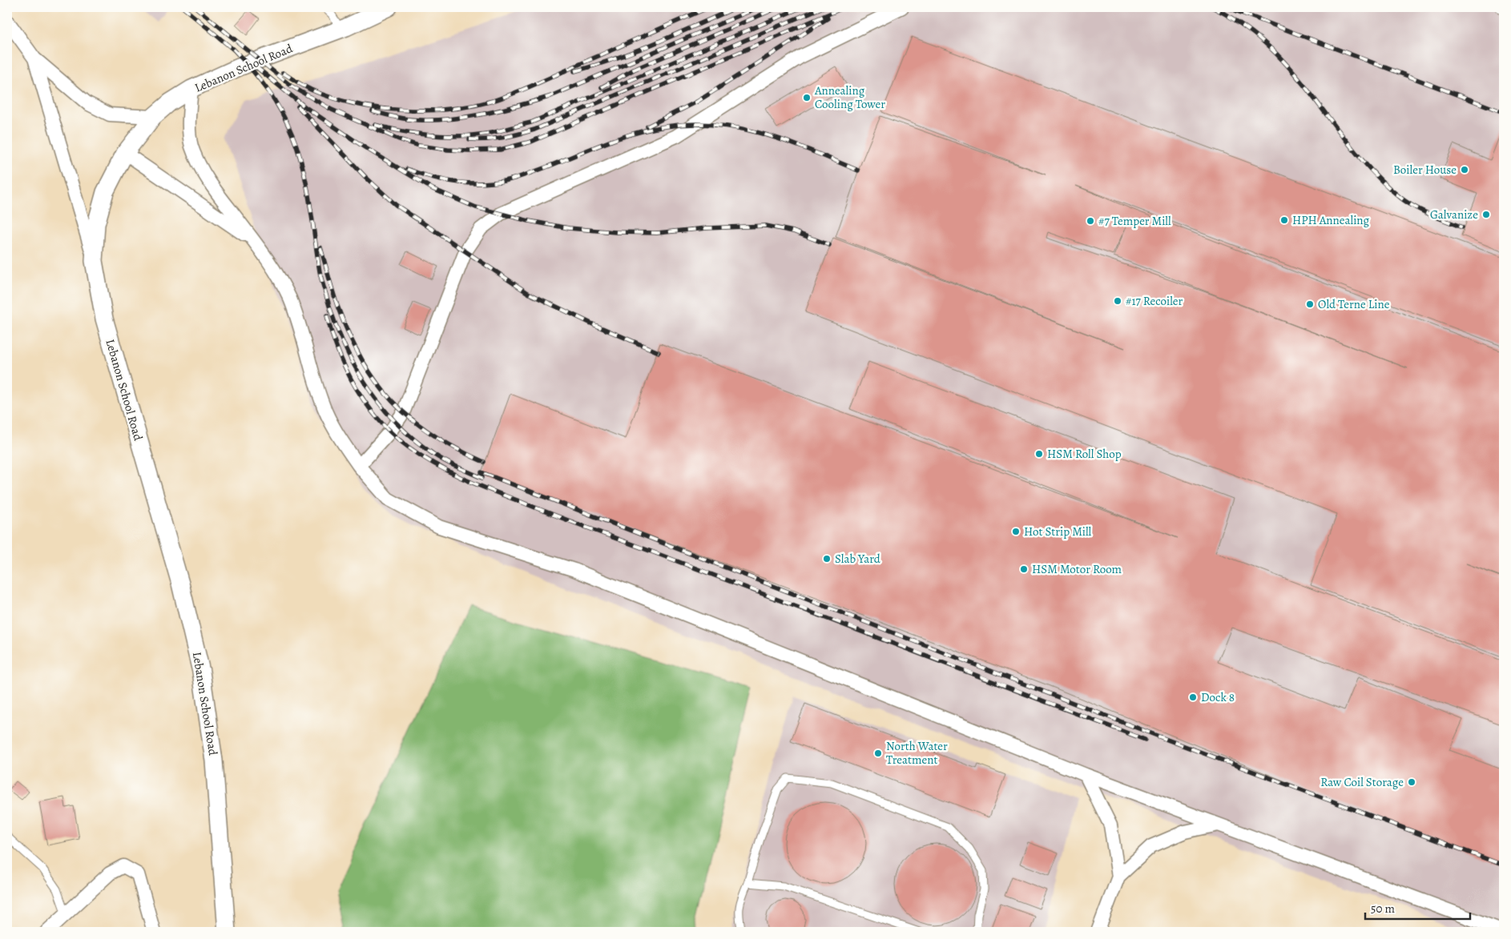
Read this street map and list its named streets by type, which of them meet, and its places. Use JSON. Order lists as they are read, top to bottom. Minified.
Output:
{"streets":{"street":["Lebanon School Road"]},"places":["Annealing Cooling Tower","Boiler House","Galvanize","HPH Annealing","#7 Temper Mill","#17 Recoiler","Old Terne Line","HSM Roll Shop","Hot Strip Mill","Slab Yard","HSM Motor Room","Dock 8","North Water Treatment","Raw Coil Storage"],"scale_bar":"50 m"}
